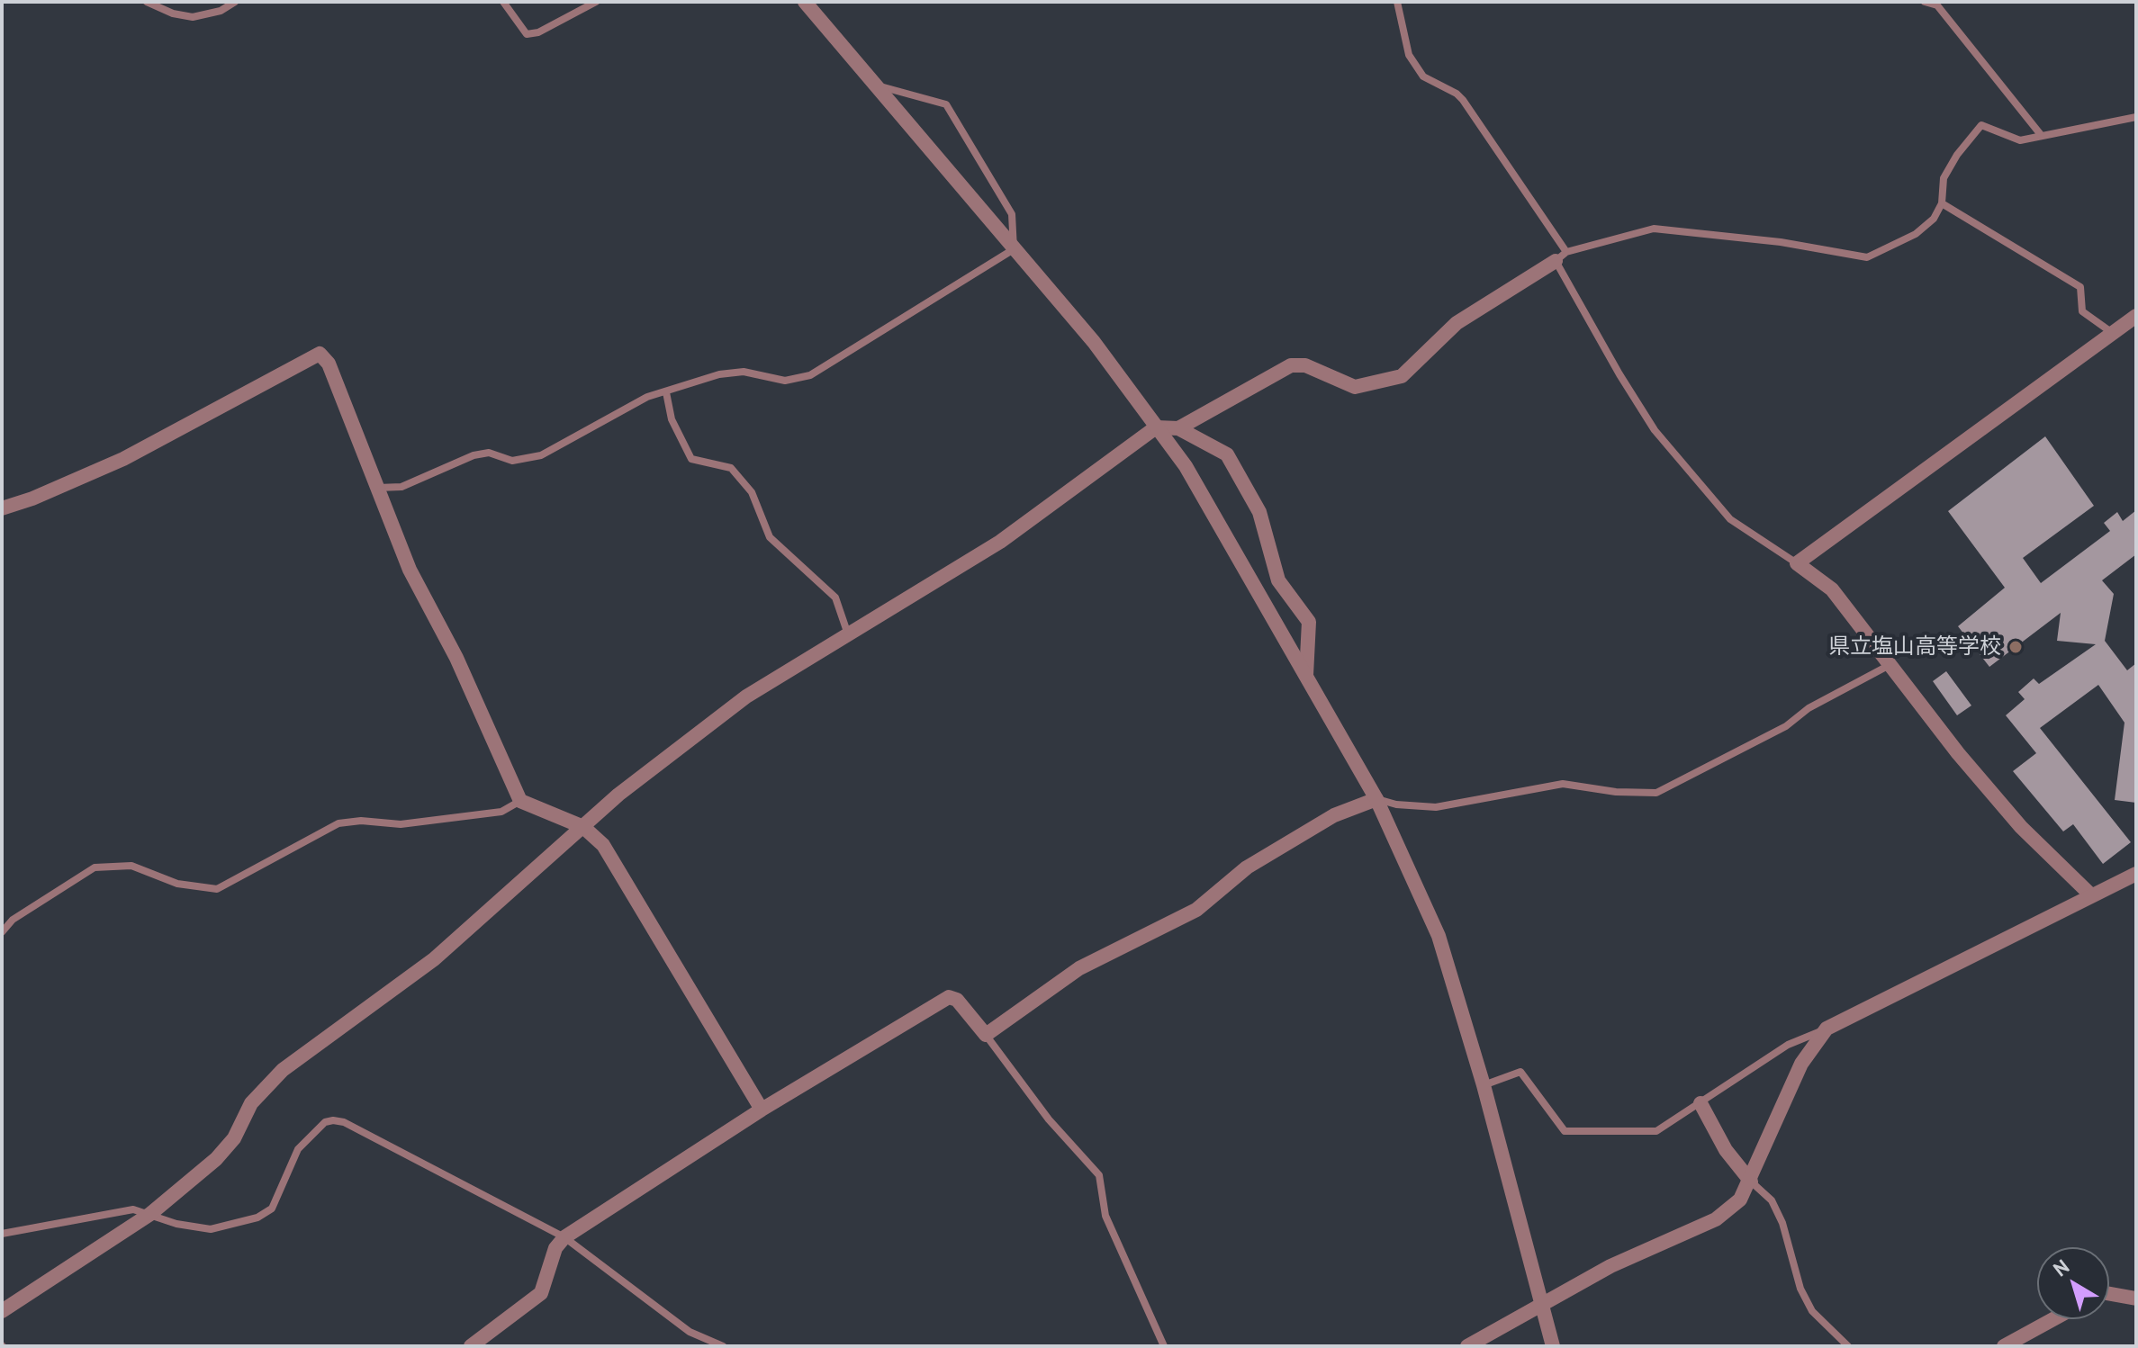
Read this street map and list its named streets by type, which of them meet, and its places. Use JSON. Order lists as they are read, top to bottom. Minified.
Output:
{"places":["県立塩山高等学校"],"north":"top left"}
